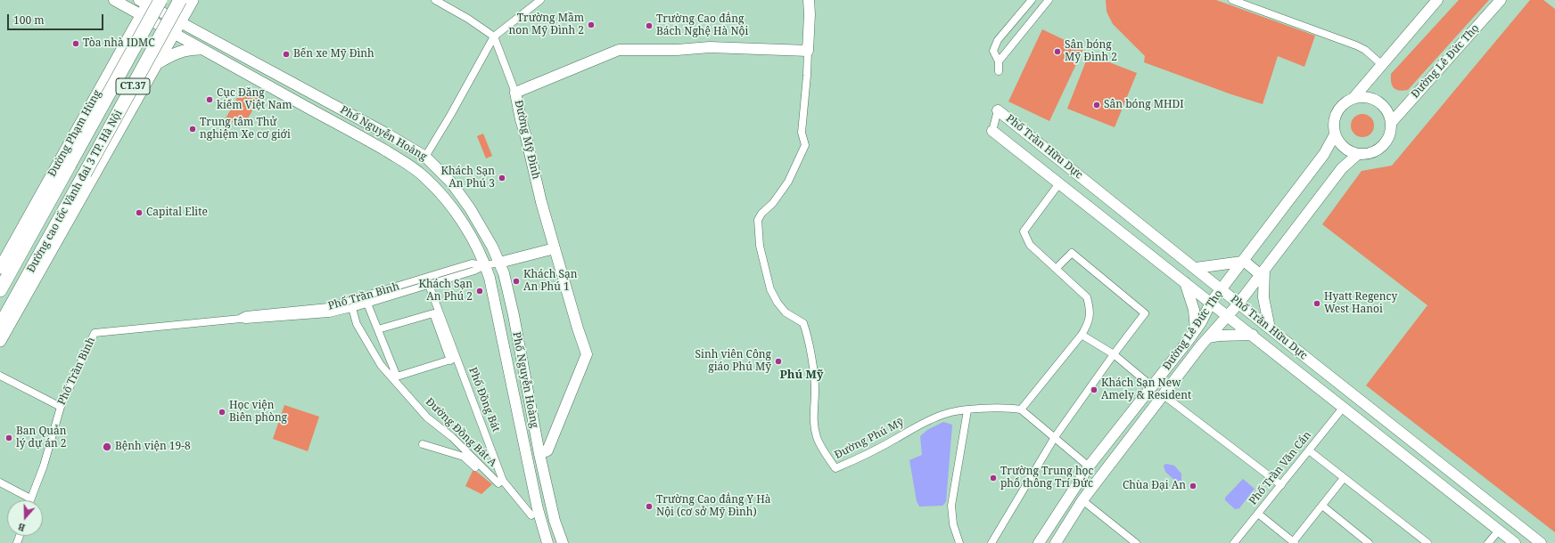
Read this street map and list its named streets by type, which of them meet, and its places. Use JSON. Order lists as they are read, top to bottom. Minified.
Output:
{"streets":{"highway":["CT.37","Đường cao tốc Vành đai 3 TP. Hà Nội"],"main road":["Đường Lê Đức Thọ","Đường Phạm Hùng","Phố Nguyễn Hoàng","Đường Mỹ Đình","Phố Trần Hữu Dực","Phố Trần Bình"],"street":["Phố Đồng Bát","Đường Đồng Bát A","Đường Phú Mỹ","Phố Trần Văn Cẩn"]},"crossings":[["Đường Lê Đức Thọ","Phố Trần Hữu Dực"],["Đường Phạm Hùng","Phố Nguyễn Hoàng"],["Đường Phạm Hùng","Đường cao tốc Vành đai 3 TP. Hà Nội"],["Phố Nguyễn Hoàng","Đường Mỹ Đình"],["Phố Nguyễn Hoàng","Đường cao tốc Vành đai 3 TP. Hà Nội"],["Phố Nguyễn Hoàng","Phố Trần Bình"],["Đường Mỹ Đình","Phố Trần Bình"],["Đường Mỹ Đình","Đường Phú Mỹ"],["Phố Trần Hữu Dực","Phố Trần Văn Cẩn"],["Phố Trần Bình","Phố Đồng Bát"],["Phố Trần Bình","Đường Đồng Bát A"]],"districts":["Phú Mỹ"],"places":["Trường Mầm non Mỹ Đình 2","Trường Cao đẳng Bách Nghệ Hà Nội","Tòa nhà IDMC","Sân bóng Mỹ Đình 2","Bến xe Mỹ Đình","Cục Đăng kiểm Việt Nam","Sân bóng MHDI","Trung tâm Thử nghiệm Xe cơ giới","Khách Sạn An Phú 3","Capital Elite","Khách Sạn An Phú 1","Khách Sạn An Phú 2","Hyatt Regency West Hanoi","Sinh viên Công giáo Phú Mỹ","Khách Sạn New Amely & Resident","Học viện Biên phòng","Ban Quản lý dự án 2","Bệnh viện 19-8","Trường Trung học phổ thông Trí Đức","Chùa Đại An","Trường Cao đẳng Y Hà Nội (cơ sở Mỹ Đình)"],"scale_bar":"100 m","north":"bottom"}
